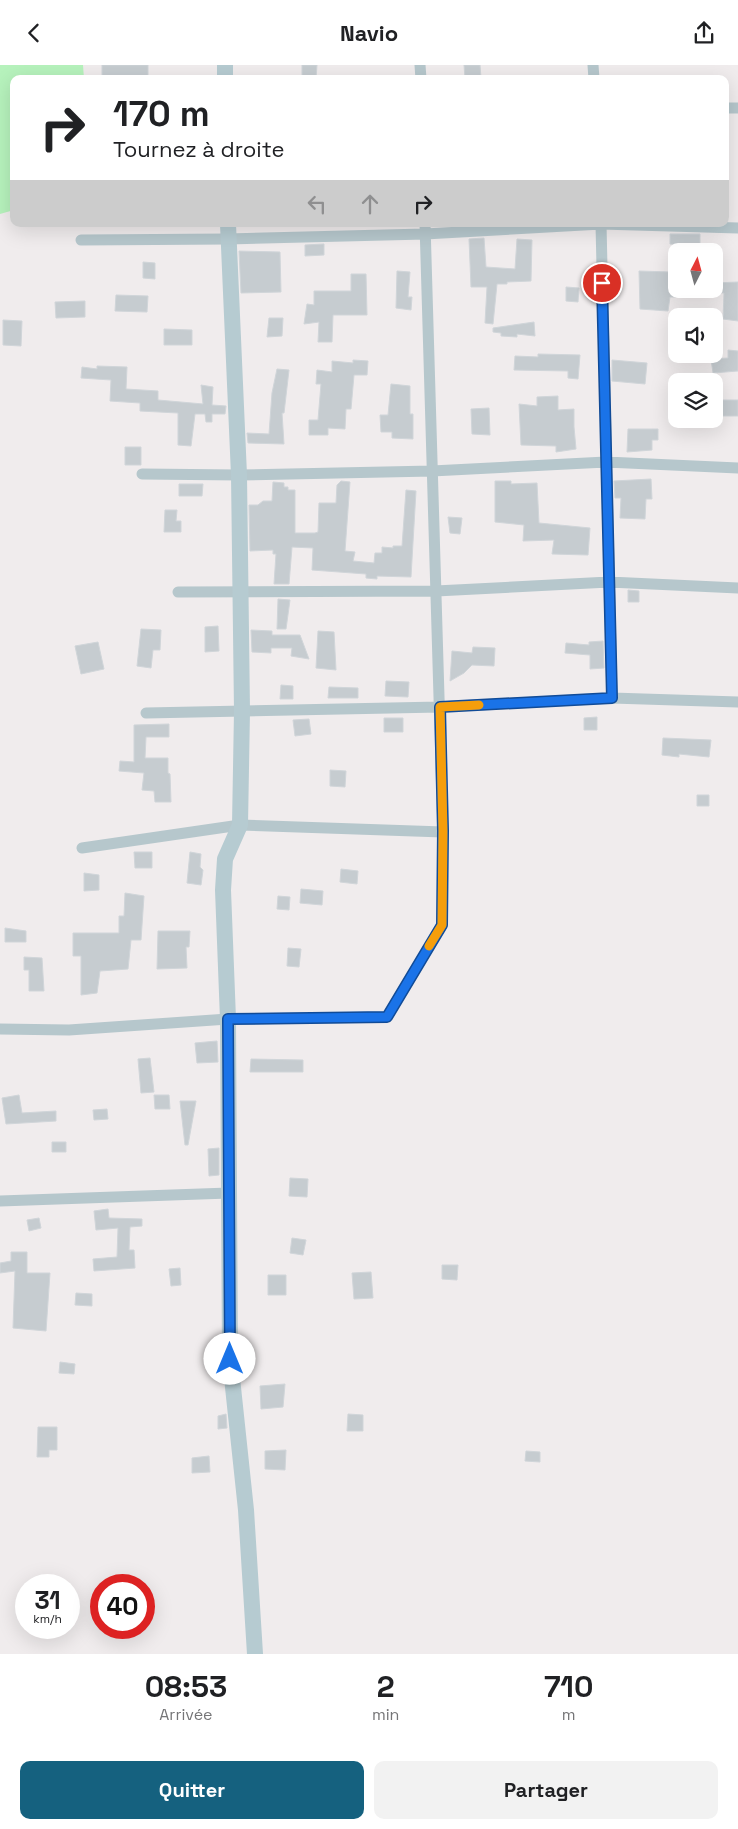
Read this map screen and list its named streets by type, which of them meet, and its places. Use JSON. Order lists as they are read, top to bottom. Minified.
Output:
{"north":"top","page":{"header":"Navio","turn":["170 m","Tournez à droite"],"speed":"31 km/h","limit":"40","eta":["08:53","Arrivée","2","min","710","m"],"buttons":["Quitter","Partager"]}}
